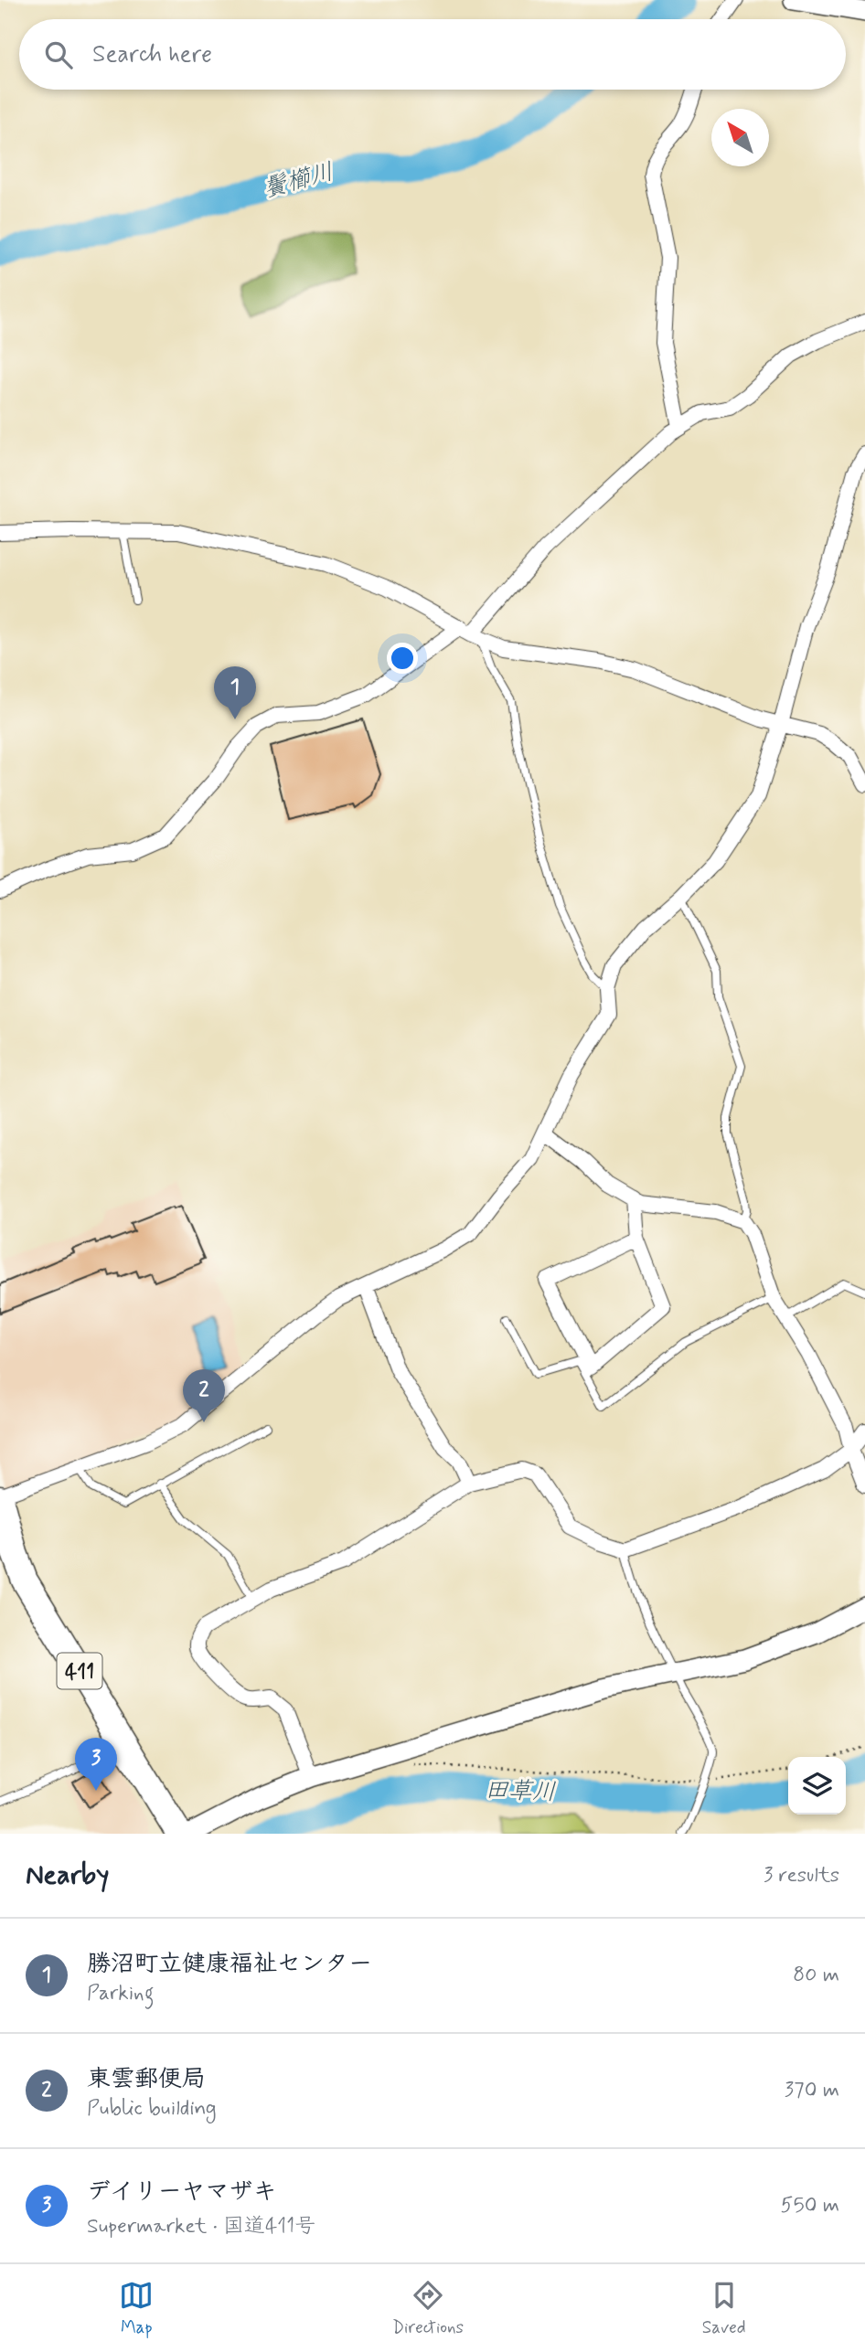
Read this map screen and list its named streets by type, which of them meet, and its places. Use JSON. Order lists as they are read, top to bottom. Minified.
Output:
{"streets":{"highway":["411"]},"water":["鬢櫛川","田草川"],"north":"top left","page":{"search":"Search here","pins":["1","2","3"],"heading":["Nearby","3 results"],"list":[{"mark":"1","name":"勝沼町立健康福祉センター","note":"Parking","value":"80 m"},{"mark":"2","name":"東雲郵便局","note":"Public building","value":"370 m"},{"mark":"3","name":"デイリーヤマザキ","note":"Supermarket · 国道411号","value":"550 m"}],"nav":["Map","Directions","Saved"]}}
